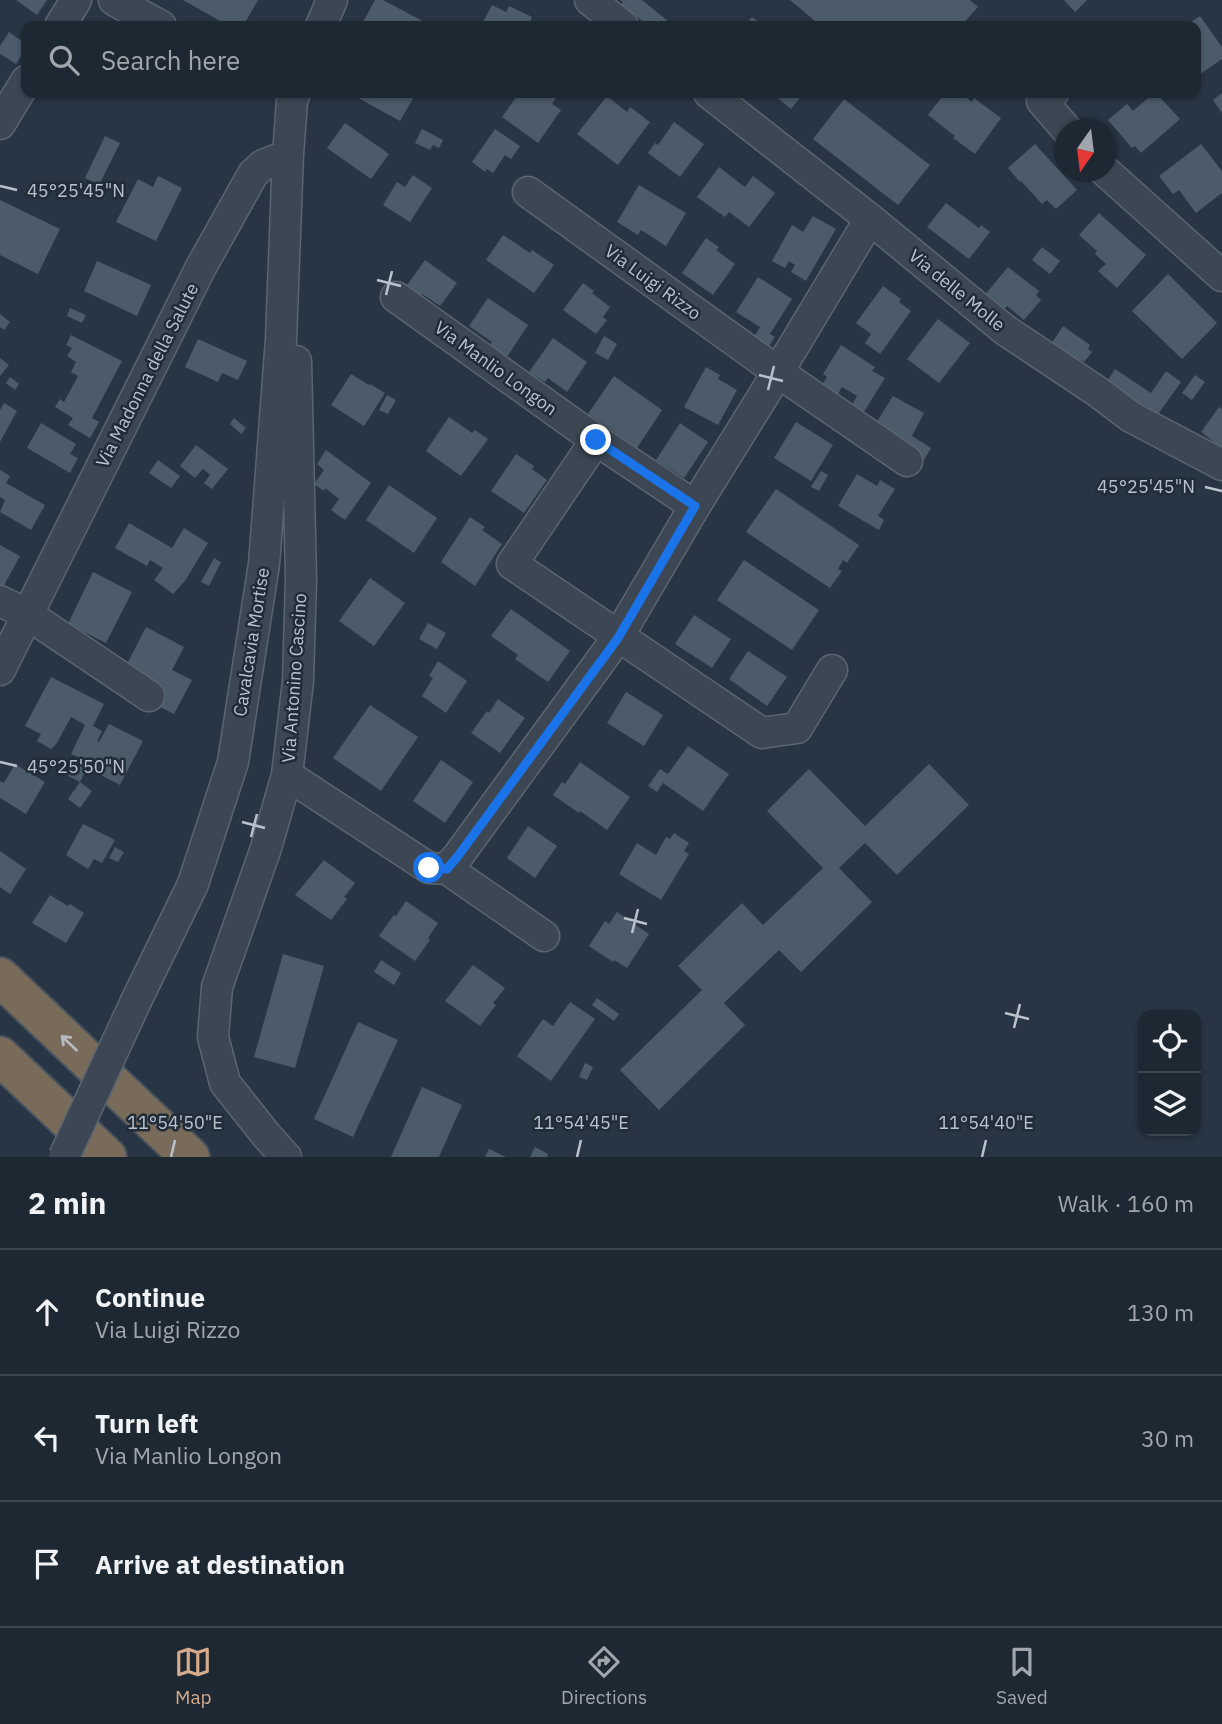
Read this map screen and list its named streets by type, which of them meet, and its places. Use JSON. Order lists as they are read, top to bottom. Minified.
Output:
{"streets":{"street":["Via Luigi Rizzo","Via delle Molle","Via Manlio Longon","Via Madonna della Salute","Cavalcavia Mortise","Via Antonino Cascino"]},"crossings":[["Via Madonna della Salute","Cavalcavia Mortise"],["Cavalcavia Mortise","Via Antonino Cascino"]],"north":"bottom","page":{"search":"Search here","heading":["2 min","Walk · 160 m"],"list":[["Continue","Via Luigi Rizzo","130 m"],["Turn left","Via Manlio Longon","30 m"],"Arrive at destination"],"nav":["Map","Directions","Saved"]},"coordinates":["45°25'45\"N","45°25'50\"N","11°54'50\"E","11°54'45\"E","11°54'40\"E"]}
